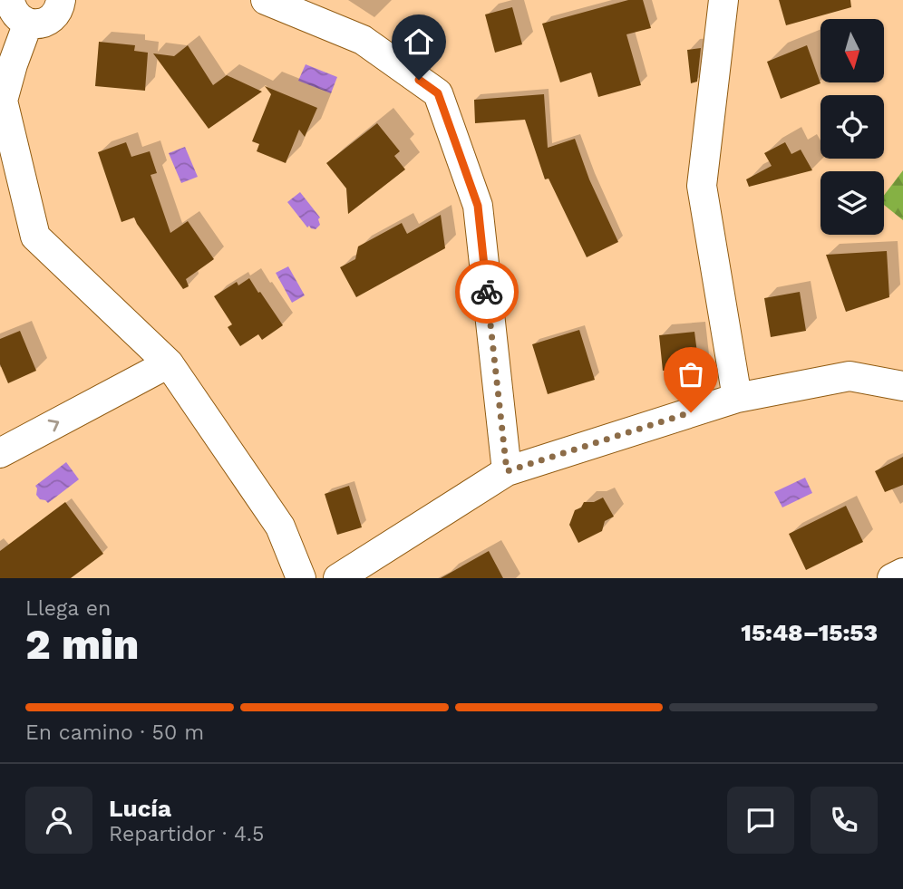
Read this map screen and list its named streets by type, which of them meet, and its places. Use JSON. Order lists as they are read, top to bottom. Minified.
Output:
{"north":"bottom","page":{"heading":["2 min","Llega en","15:48–15:53"],"panel":["Lucía","Repartidor · 4.5"],"bar":"En camino · 50 m"}}
